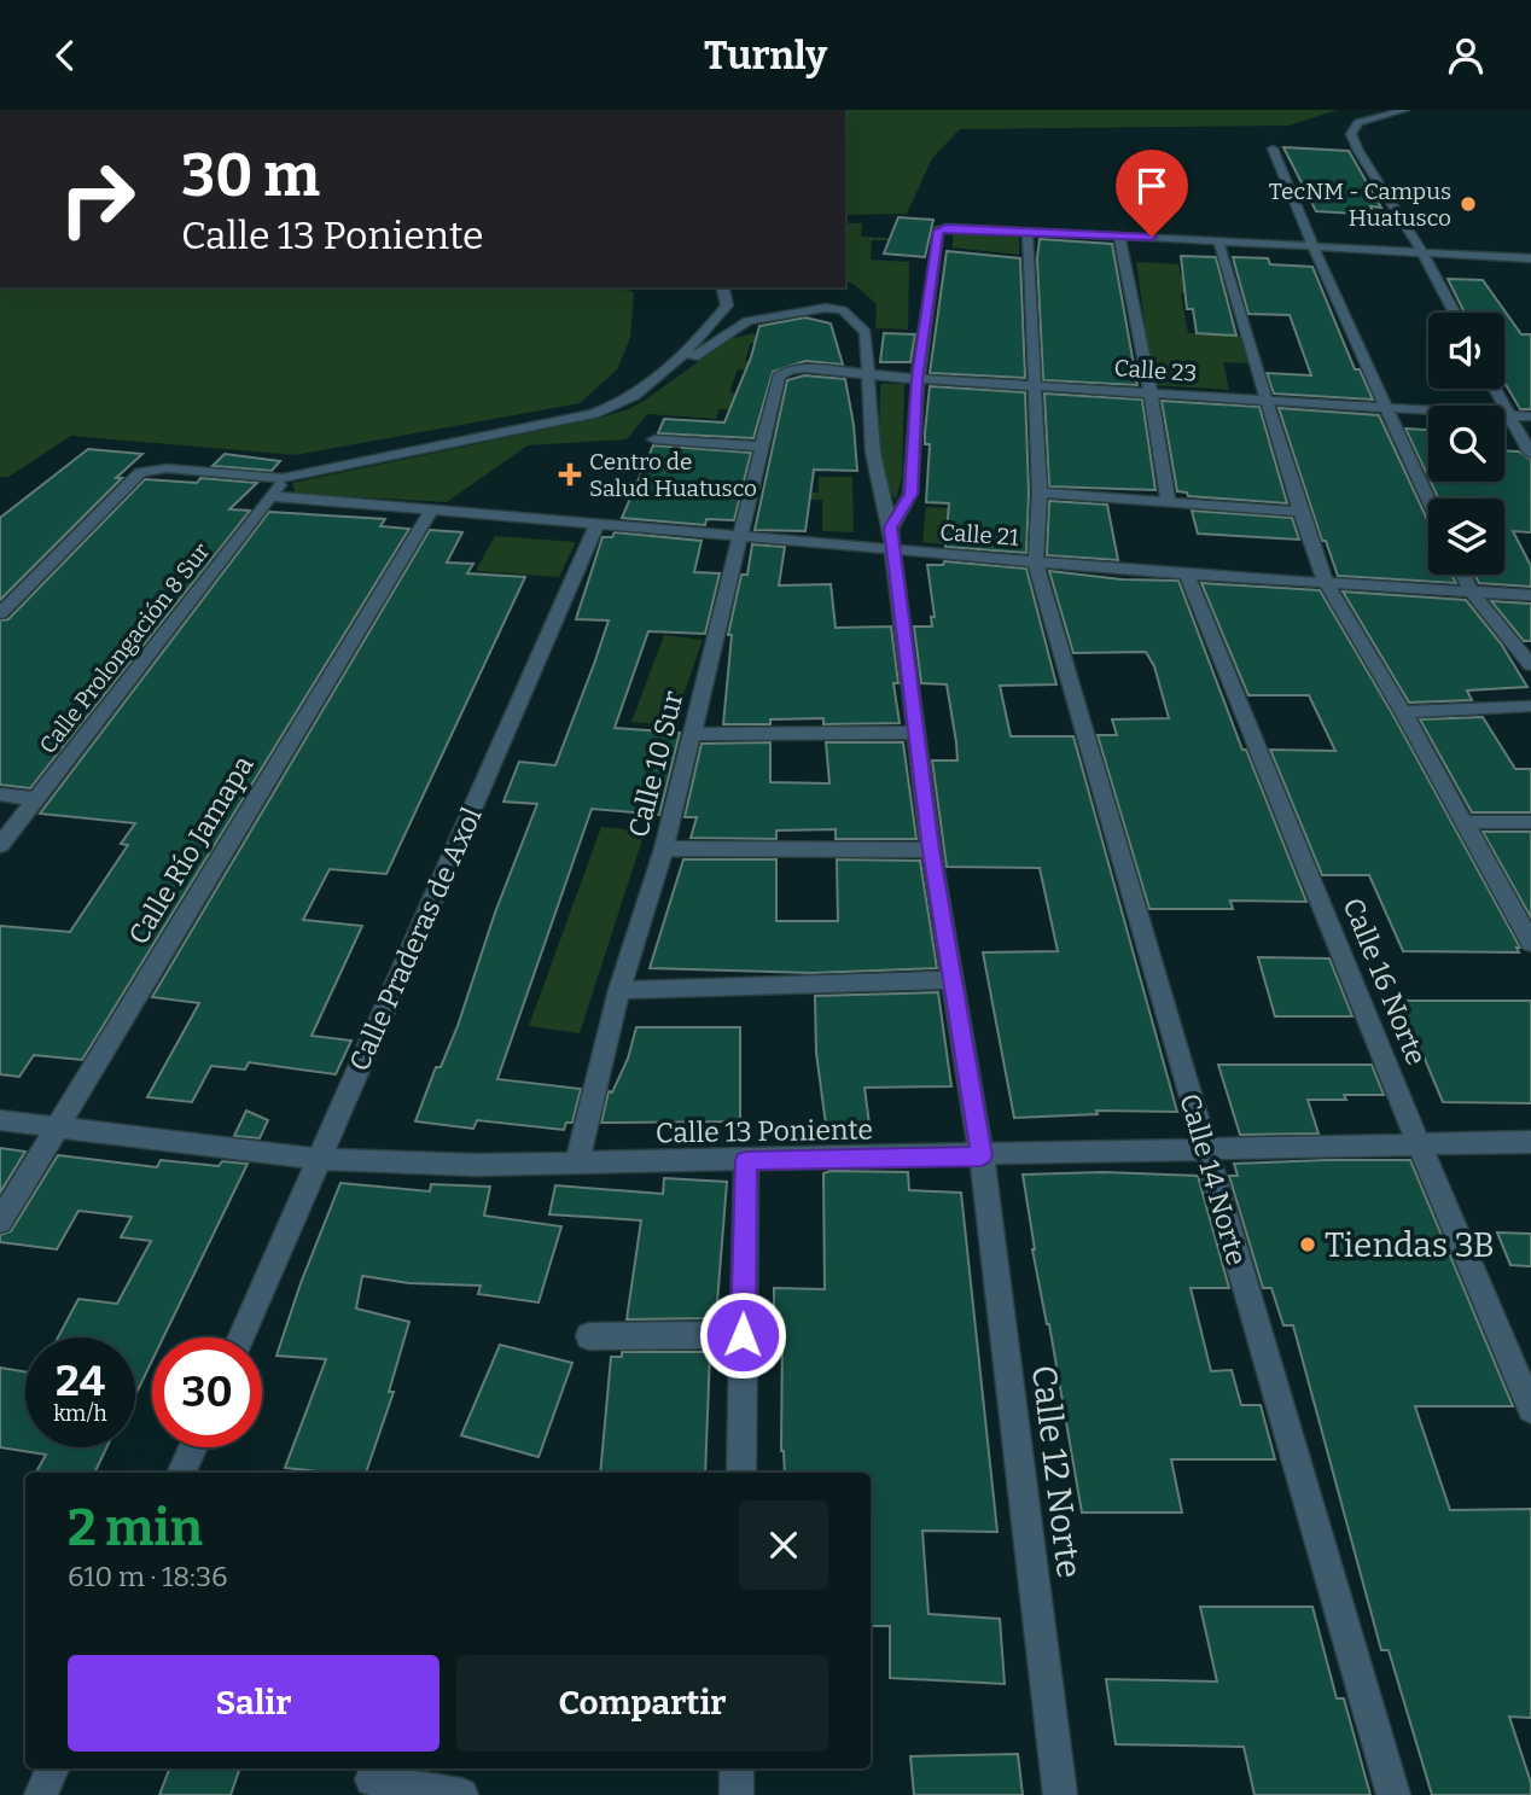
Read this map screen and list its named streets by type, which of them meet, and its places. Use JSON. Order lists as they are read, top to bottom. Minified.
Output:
{"streets":{"street":["Calle 23","Calle 21","Calle Prolongación 8 Sur","Calle 10 Sur","Calle Río Jamapa","Calle Praderas de Axol","Calle 16 Norte","Calle 13 Poniente","Calle 14 Norte","Calle 12 Norte"]},"crossings":[["Calle 23","Calle 10 Sur"],["Calle 23","Calle 14 Norte"],["Calle 23","Calle 12 Norte"],["Calle 21","Calle Prolongación 8 Sur"],["Calle 21","Calle 10 Sur"],["Calle 21","Calle Río Jamapa"],["Calle 21","Calle Praderas de Axol"],["Calle 21","Calle 16 Norte"],["Calle 21","Calle 14 Norte"],["Calle 21","Calle 12 Norte"],["Calle 10 Sur","Calle 13 Poniente"],["Calle Río Jamapa","Calle 13 Poniente"],["Calle Praderas de Axol","Calle 13 Poniente"],["Calle 16 Norte","Calle 13 Poniente"],["Calle 13 Poniente","Calle 14 Norte"],["Calle 13 Poniente","Calle 12 Norte"]],"places":{"other":["TecNM - Campus Huatusco","Tiendas 3B"],"health":["Centro de Salud Huatusco"]},"page":{"header":"Turnly","turn":["30 m","Calle 13 Poniente"],"speed":"24 km/h","limit":"30","heading":["2 min","610 m · 18:36"],"buttons":["Salir","Compartir"]}}
